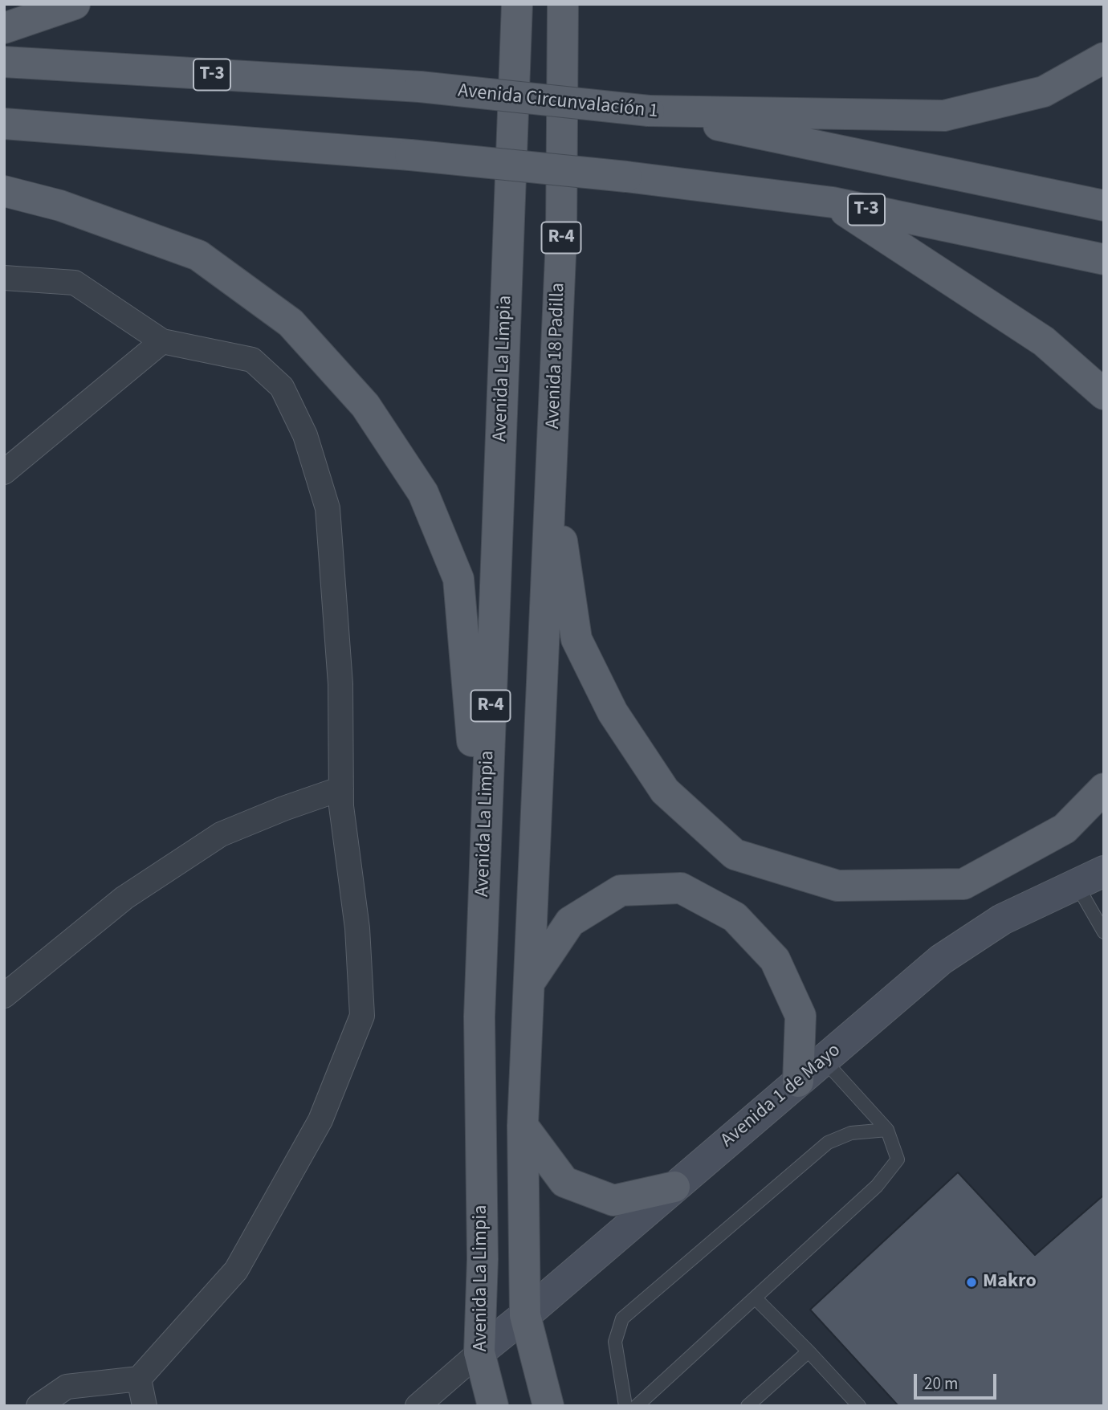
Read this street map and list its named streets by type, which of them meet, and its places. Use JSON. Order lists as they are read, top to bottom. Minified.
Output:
{"streets":{"main road":["T-3","Avenida Circunvalación 1","R-4","Avenida 18 Padilla","Avenida La Limpia"],"street":["Avenida 1 de Mayo"]},"crossings":[["R-4","Avenida 18 Padilla"],["R-4","Avenida 1 de Mayo"],["Avenida La Limpia","Avenida 1 de Mayo"]],"places":["Makro"],"scale_bar":"20 m"}
